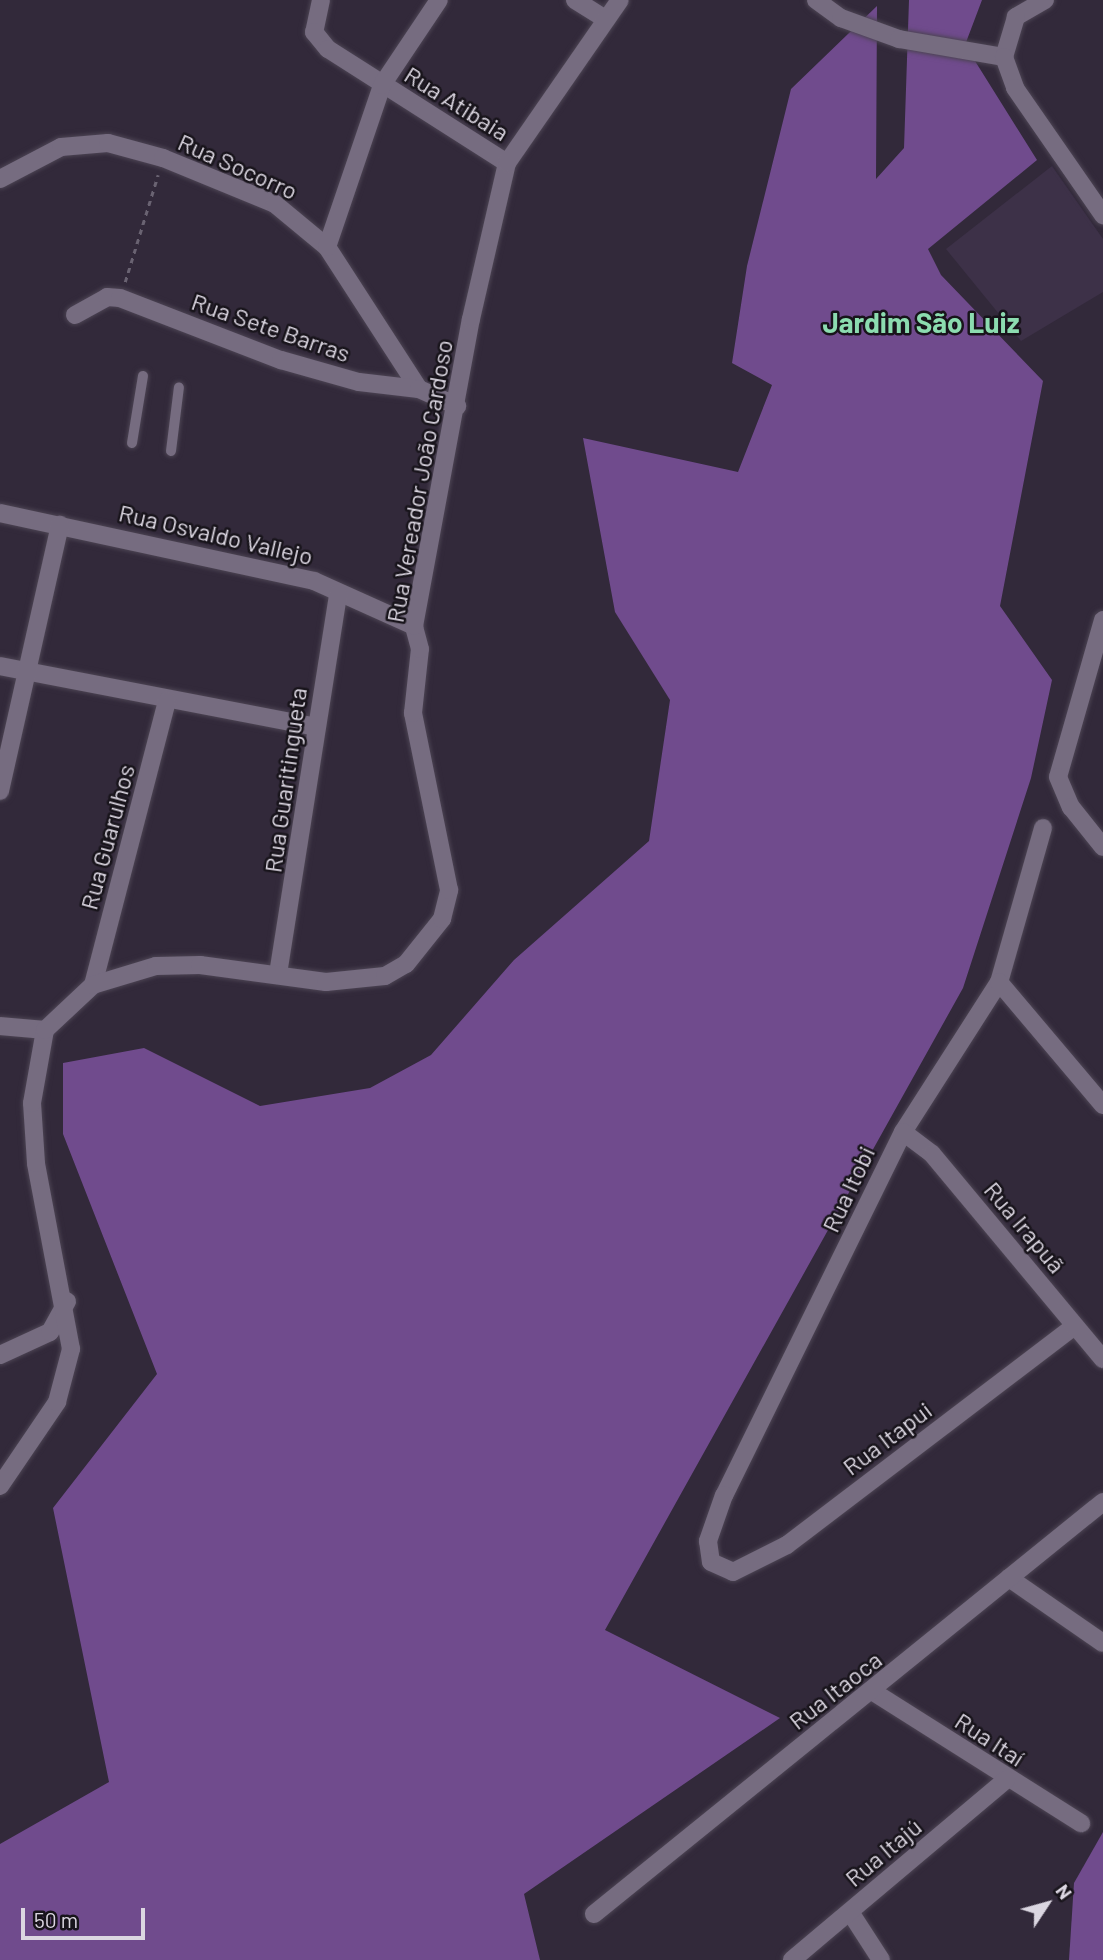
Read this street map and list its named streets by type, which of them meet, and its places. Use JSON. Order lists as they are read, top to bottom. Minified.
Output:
{"streets":{"street":["Rua Atibaia","Rua Socorro","Rua Sete Barras","Rua Vereador João Cardoso","Rua Osvaldo Vallejo","Rua Guaritingueta","Rua Guarulhos","Rua Itobi","Rua Irapuã","Rua Itapui","Rua Itaoca","Rua Itaí","Rua Itajú"]},"crossings":[["Rua Atibaia","Rua Vereador João Cardoso"],["Rua Socorro","Rua Sete Barras"],["Rua Sete Barras","Rua Vereador João Cardoso"],["Rua Vereador João Cardoso","Rua Osvaldo Vallejo"],["Rua Vereador João Cardoso","Rua Guaritingueta"],["Rua Vereador João Cardoso","Rua Guarulhos"],["Rua Osvaldo Vallejo","Rua Guaritingueta"],["Rua Itobi","Rua Irapuã"],["Rua Itobi","Rua Itapui"],["Rua Irapuã","Rua Itapui"],["Rua Itaoca","Rua Itaí"],["Rua Itaí","Rua Itajú"]],"districts":["Jardim São Luiz"],"scale_bar":"50 m","north":"top right"}
